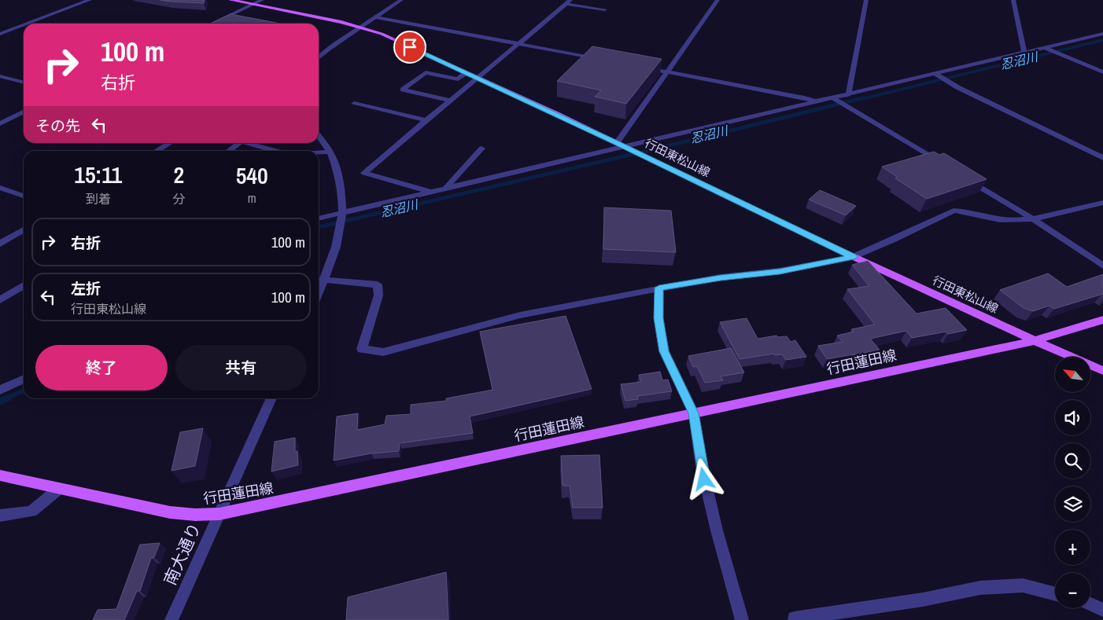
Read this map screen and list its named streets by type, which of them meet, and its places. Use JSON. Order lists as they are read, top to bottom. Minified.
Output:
{"streets":{"main road":["行田東松山線","行田蓮田線"],"street":["南大通り"]},"crossings":[["行田東松山線","行田蓮田線"],["行田蓮田線","南大通り"]],"water":["忍沼川"],"north":"top left","page":{"turn":["100 m","右折"],"then":"その先","eta":["15:11","到着","2","分","540","m"],"list":[{"name":"右折","value":"100 m"},{"name":"左折","note":"行田東松山線","value":"100 m"}],"buttons":["終了","共有"],"map_buttons":["+","−"]}}
